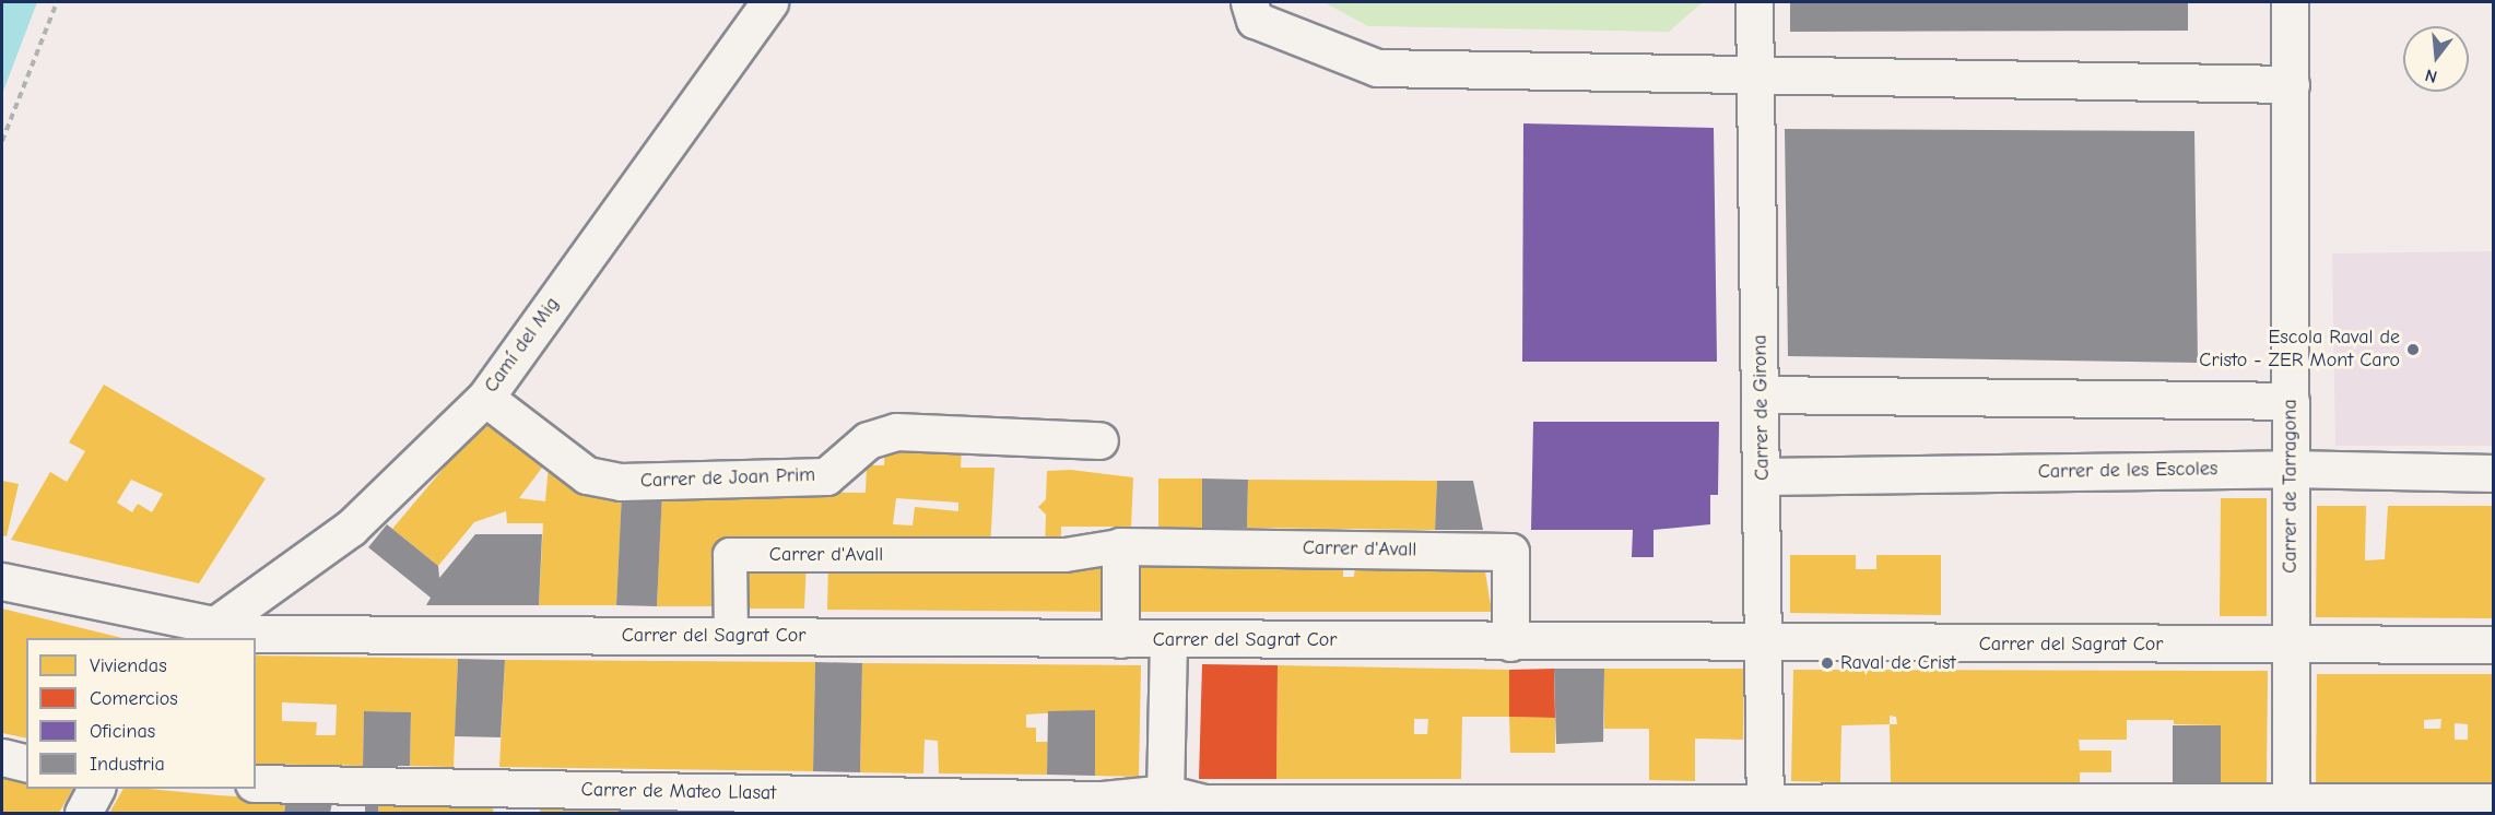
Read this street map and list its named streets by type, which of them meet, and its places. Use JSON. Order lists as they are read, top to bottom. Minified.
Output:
{"streets":{"street":["Camí del Mig","Carrer de Girona","Carrer de les Escoles","Carrer de Joan Prim","Carrer de Tarragona","Carrer d'Avall","Carrer del Sagrat Cor","Carrer de Mateo Llasat"]},"crossings":[["Camí del Mig","Carrer de Joan Prim"],["Camí del Mig","Carrer del Sagrat Cor"],["Carrer de Girona","Carrer de les Escoles"],["Carrer de Girona","Carrer del Sagrat Cor"],["Carrer de Girona","Carrer de Mateo Llasat"],["Carrer de les Escoles","Carrer de Tarragona"],["Carrer de Tarragona","Carrer del Sagrat Cor"],["Carrer de Tarragona","Carrer de Mateo Llasat"],["Carrer d'Avall","Carrer del Sagrat Cor"]],"places":["Escola Raval de Cristo - ZER Mont Caro","Raval de Crist"],"legend":["Viviendas","Comercios","Oficinas","Industria"],"north":"bottom"}
